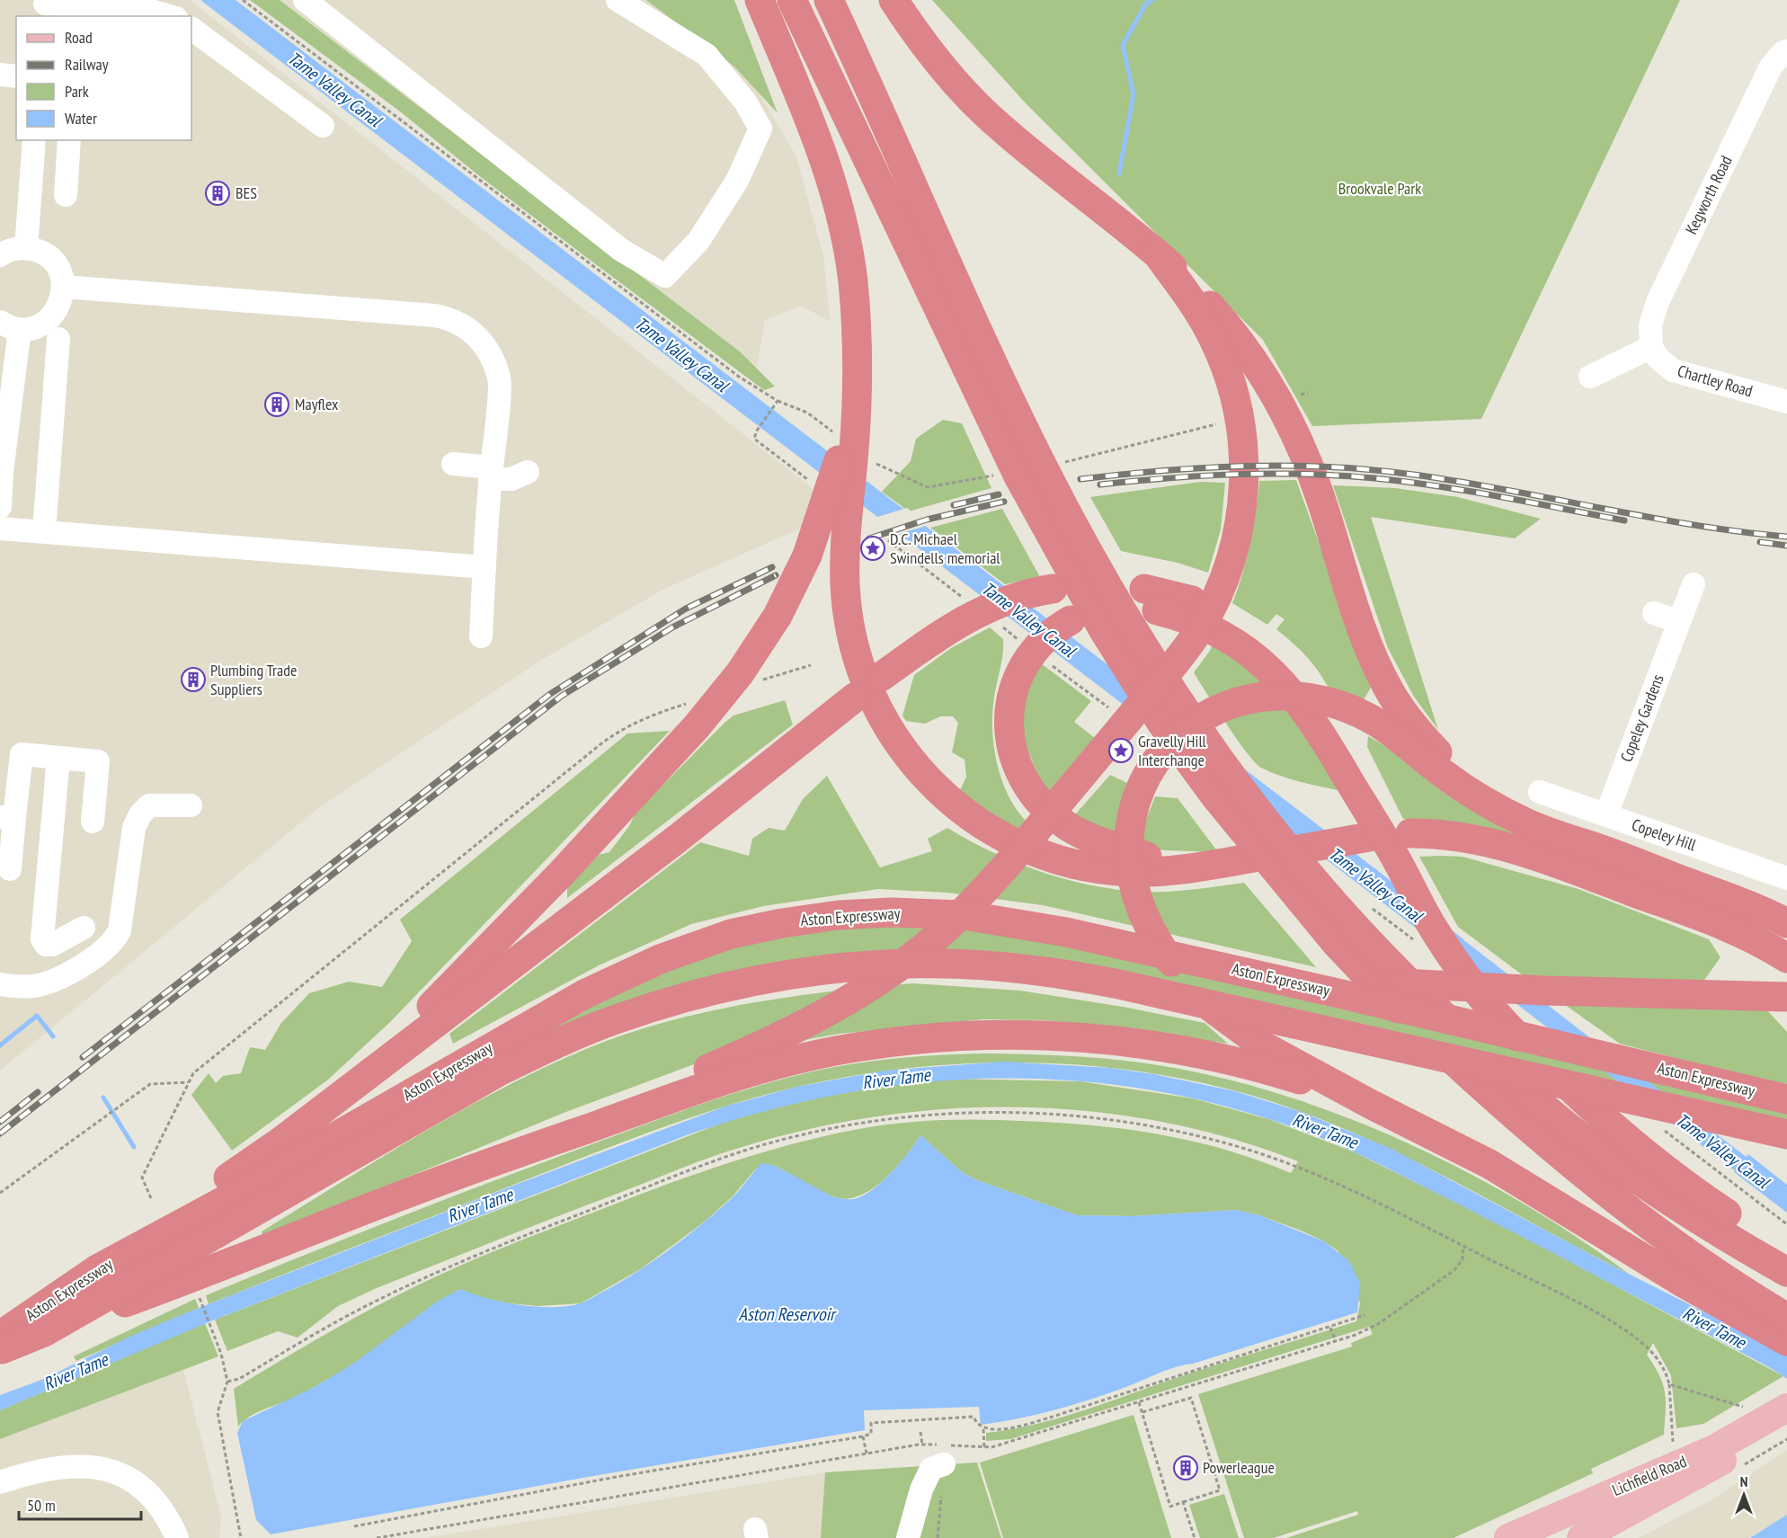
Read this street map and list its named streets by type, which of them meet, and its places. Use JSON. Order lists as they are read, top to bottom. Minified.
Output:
{"streets":{"highway":["Aston Expressway"],"main road":["Lichfield Road"],"street":["Kegworth Road","Chartley Road","Copeley Gardens","Copeley Hill"]},"crossings":[["Kegworth Road","Chartley Road"],["Copeley Gardens","Copeley Hill"]],"water":["Tame Valley Canal","River Tame","Aston Reservoir"],"parks":["Brookvale Park"],"places":{"building":["BES","Mayflex","Plumbing Trade Suppliers","Powerleague"],"place":["D.C. Michael Swindells memorial","Gravelly Hill Interchange"]},"legend":["Road","Railway","Park","Water"],"scale_bar":"50 m","north":"top"}
